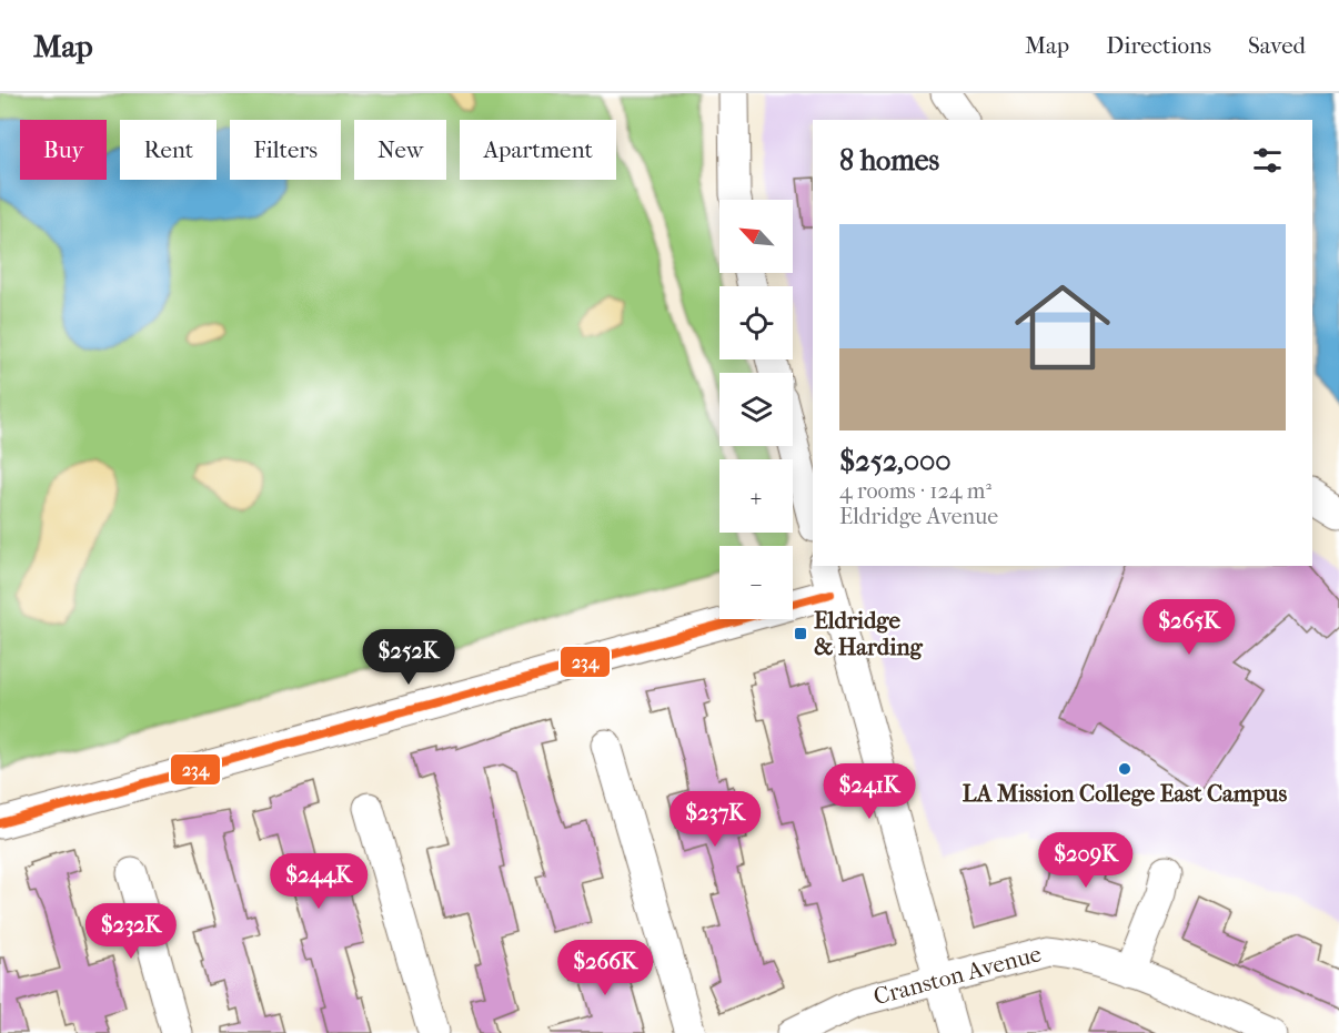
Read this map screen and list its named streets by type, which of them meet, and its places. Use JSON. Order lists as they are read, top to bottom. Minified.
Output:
{"streets":{"street":["Cranston Avenue"]},"places":{"transit":["Eldridge & Harding"],"other":["LA Mission College East Campus"]},"lines":["transit line 234"],"north":"top left","page":{"header":"Map","nav":["Map","Directions","Saved"],"chip":["Buy","Rent","Filters","New","Apartment"],"heading":"8 homes","map_buttons":["+","−"],"list":[{"name":"$252,000","note":"4 rooms · 124 m² · Eldridge Avenue"}],"price":["$265K","$252K","$241K","$237K","$209K","$244K","$232K","$266K"]}}
